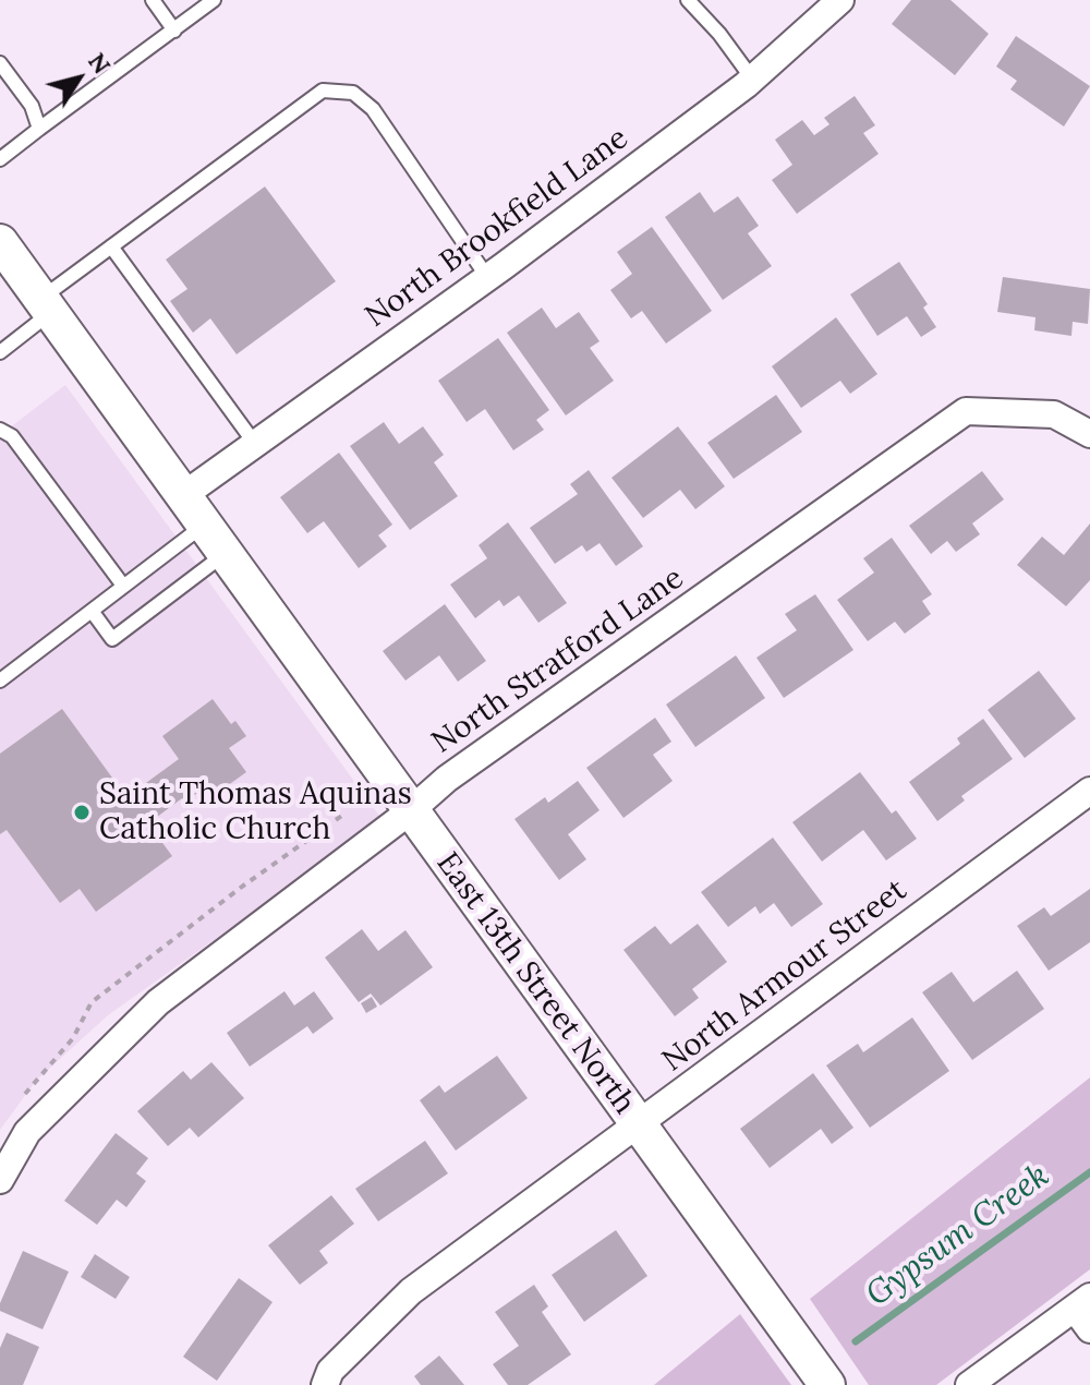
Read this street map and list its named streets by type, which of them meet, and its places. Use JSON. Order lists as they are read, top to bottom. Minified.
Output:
{"streets":{"main road":["East 13th Street North"],"street":["North Brookfield Lane","North Stratford Lane","North Armour Street"]},"crossings":[["North Brookfield Lane","East 13th Street North"],["North Stratford Lane","East 13th Street North"],["North Armour Street","East 13th Street North"]],"water":["Gypsum Creek"],"places":["Saint Thomas Aquinas Catholic Church"],"north":"top right"}
